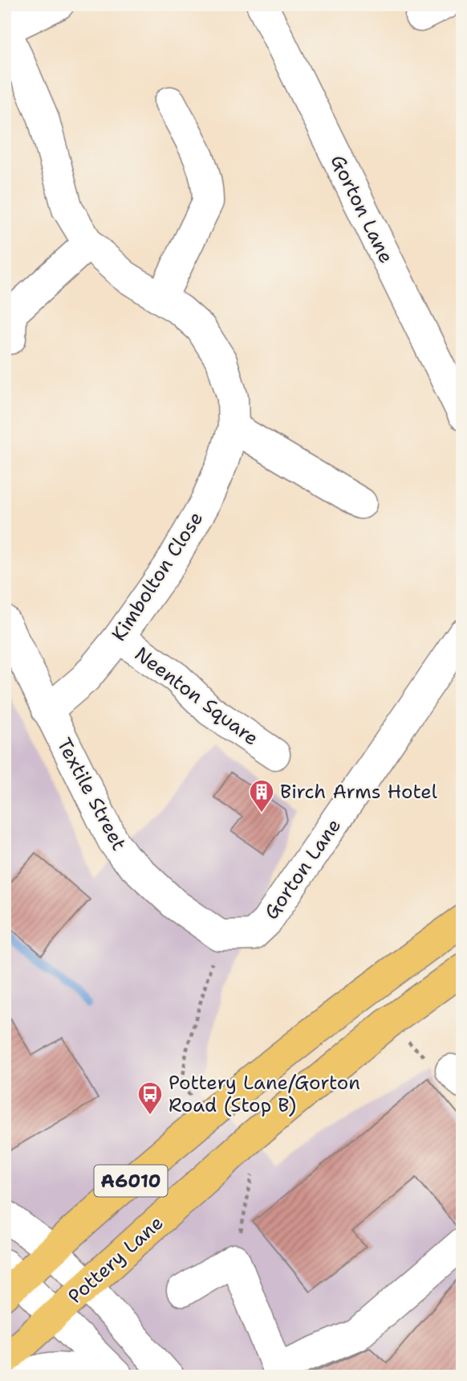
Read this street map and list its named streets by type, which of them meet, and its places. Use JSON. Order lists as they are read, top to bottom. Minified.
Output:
{"streets":{"highway":["A6010","Pottery Lane"],"street":["Gorton Lane","Kimbolton Close","Neenton Square","Textile Street"]},"crossings":[["Gorton Lane","Textile Street"],["Kimbolton Close","Neenton Square"],["Kimbolton Close","Textile Street"]],"places":{"building":["Birch Arms Hotel"],"bus stop":["Pottery Lane/Gorton Road (Stop B)"]}}
